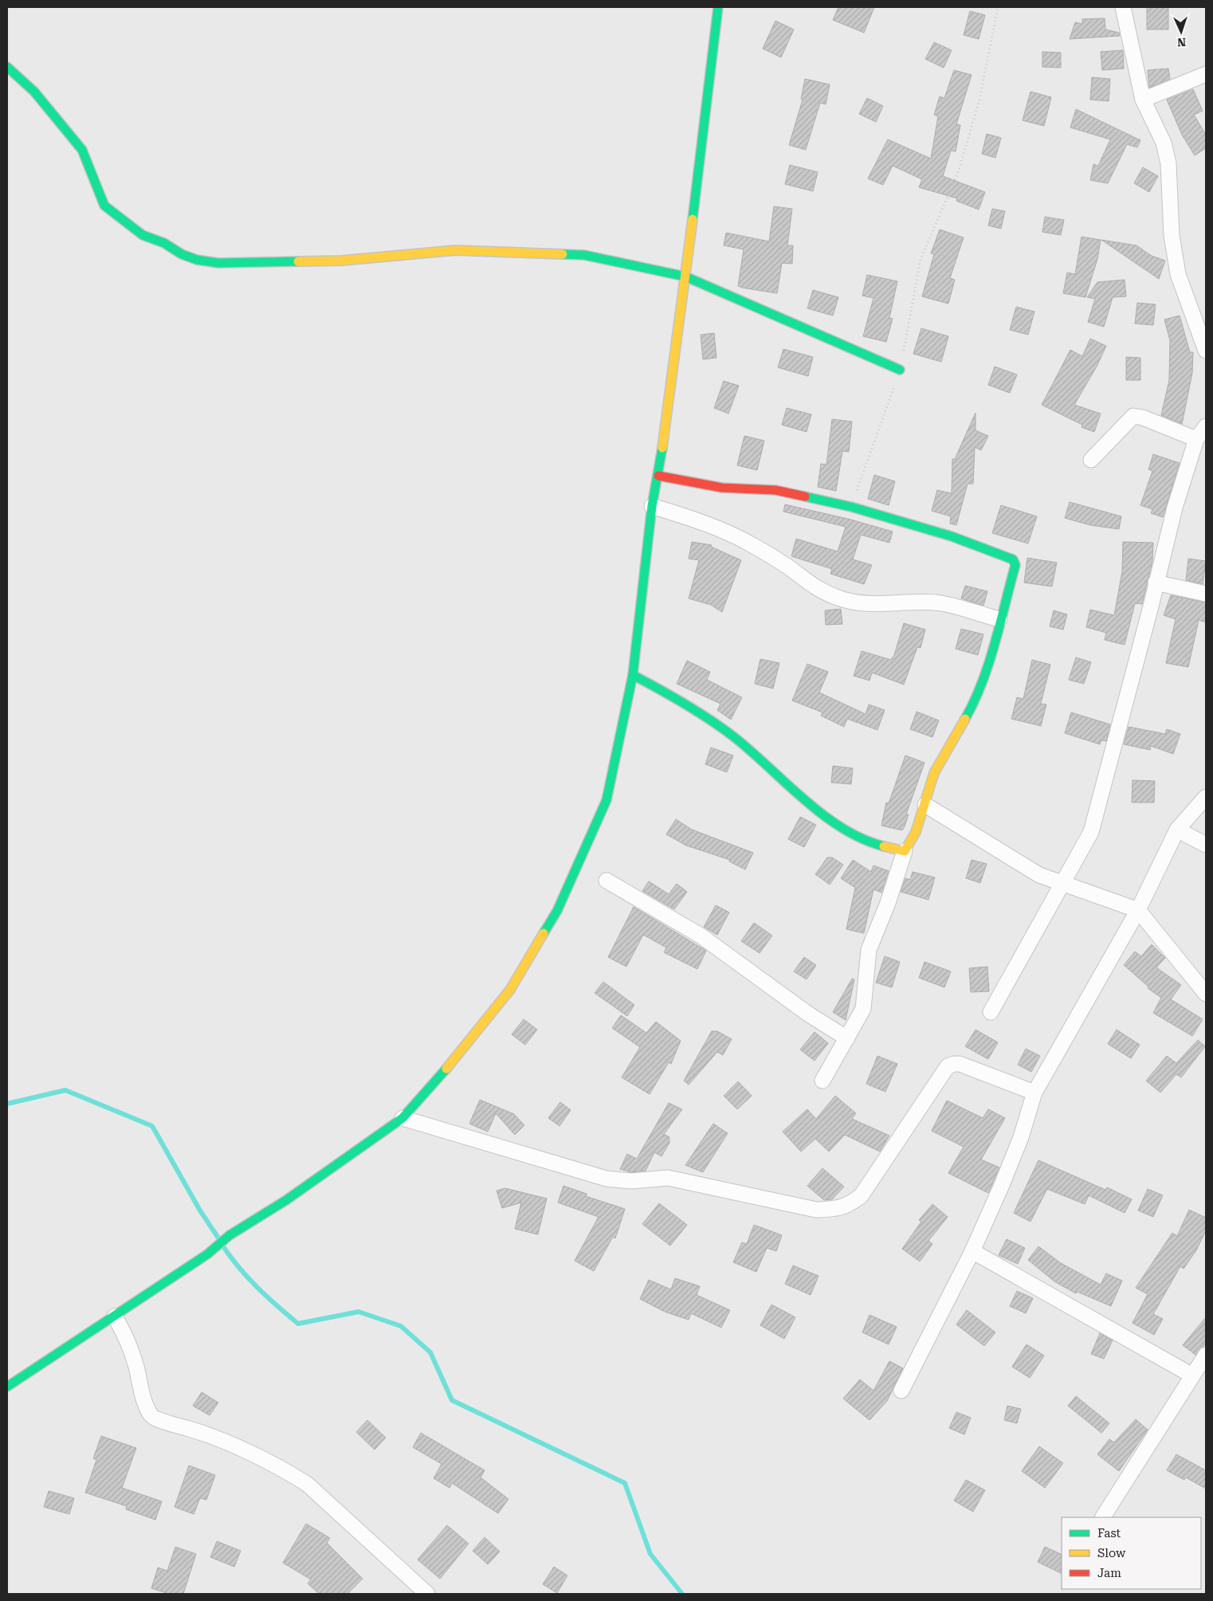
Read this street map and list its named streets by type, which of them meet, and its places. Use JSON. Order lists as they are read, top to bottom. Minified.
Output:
{"legend":["Fast","Slow","Jam"],"north":"bottom"}
